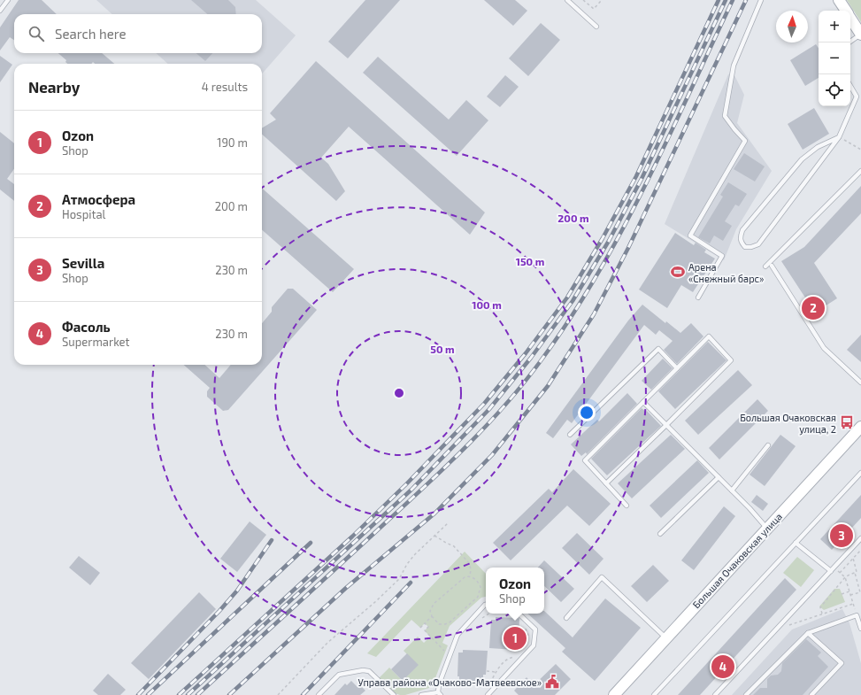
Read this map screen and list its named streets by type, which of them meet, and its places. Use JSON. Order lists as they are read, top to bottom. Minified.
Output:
{"streets":{"street":["Большая Очаковская улица"]},"places":{"sports":["Арена «Снежный барс»"],"bus stop":["Большая Очаковская улица, 2"],"public building":["Управа района «Очаково-Матвеевское»"]},"north":"top","page":{"map_buttons":["+","−"],"search":"Search here","heading":["Nearby","4 results"],"list":[{"mark":"1","name":"Ozon","note":"Shop","value":"190 m"},{"mark":"2","name":"Атмосфера","note":"Hospital","value":"200 m"},{"mark":"3","name":"Sevilla","note":"Shop","value":"230 m"},{"mark":"4","name":"Фасоль","note":"Supermarket","value":"230 m"}],"pins":["2","3","1","4"],"popup":["Ozon","Shop"]},"rings":["200 m","150 m","100 m","50 m"]}
